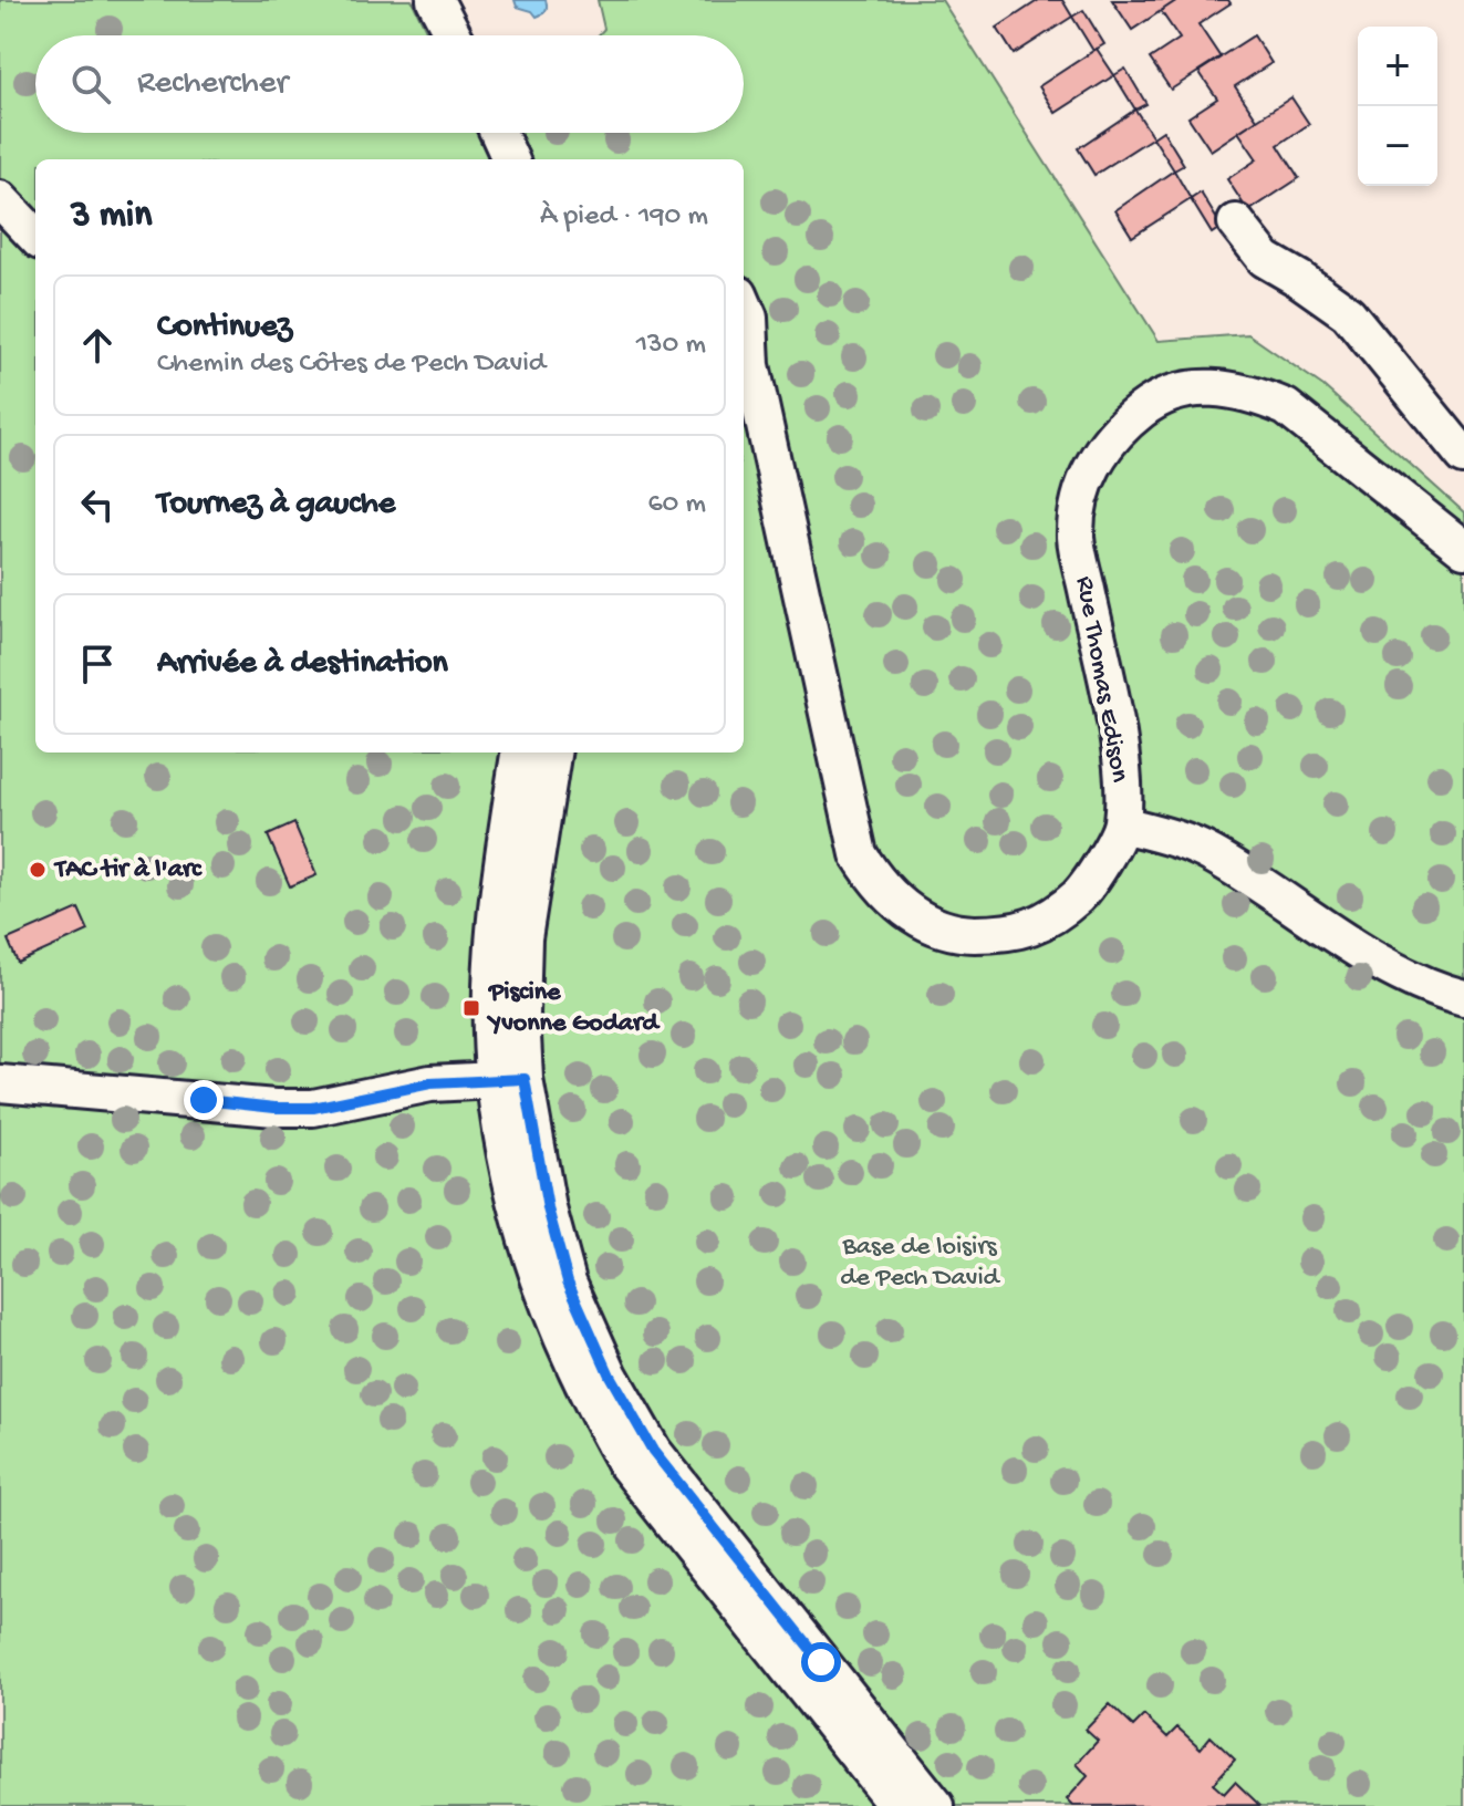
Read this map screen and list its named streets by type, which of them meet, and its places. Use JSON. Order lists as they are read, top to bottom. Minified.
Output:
{"streets":{"street":["Rue Thomas Edison"]},"parks":["Base de loisirs de Pech David"],"places":{"other":["TAC tir à l'arc"],"transit":["Piscine Yvonne Godard"]},"page":{"map_buttons":["+","−"],"search":"Rechercher","heading":["3 min","À pied · 190 m"],"list":[["Continuez","Chemin des Côtes de Pech David","130 m"],["Tournez à gauche","60 m"],"Arrivée à destination"]}}
